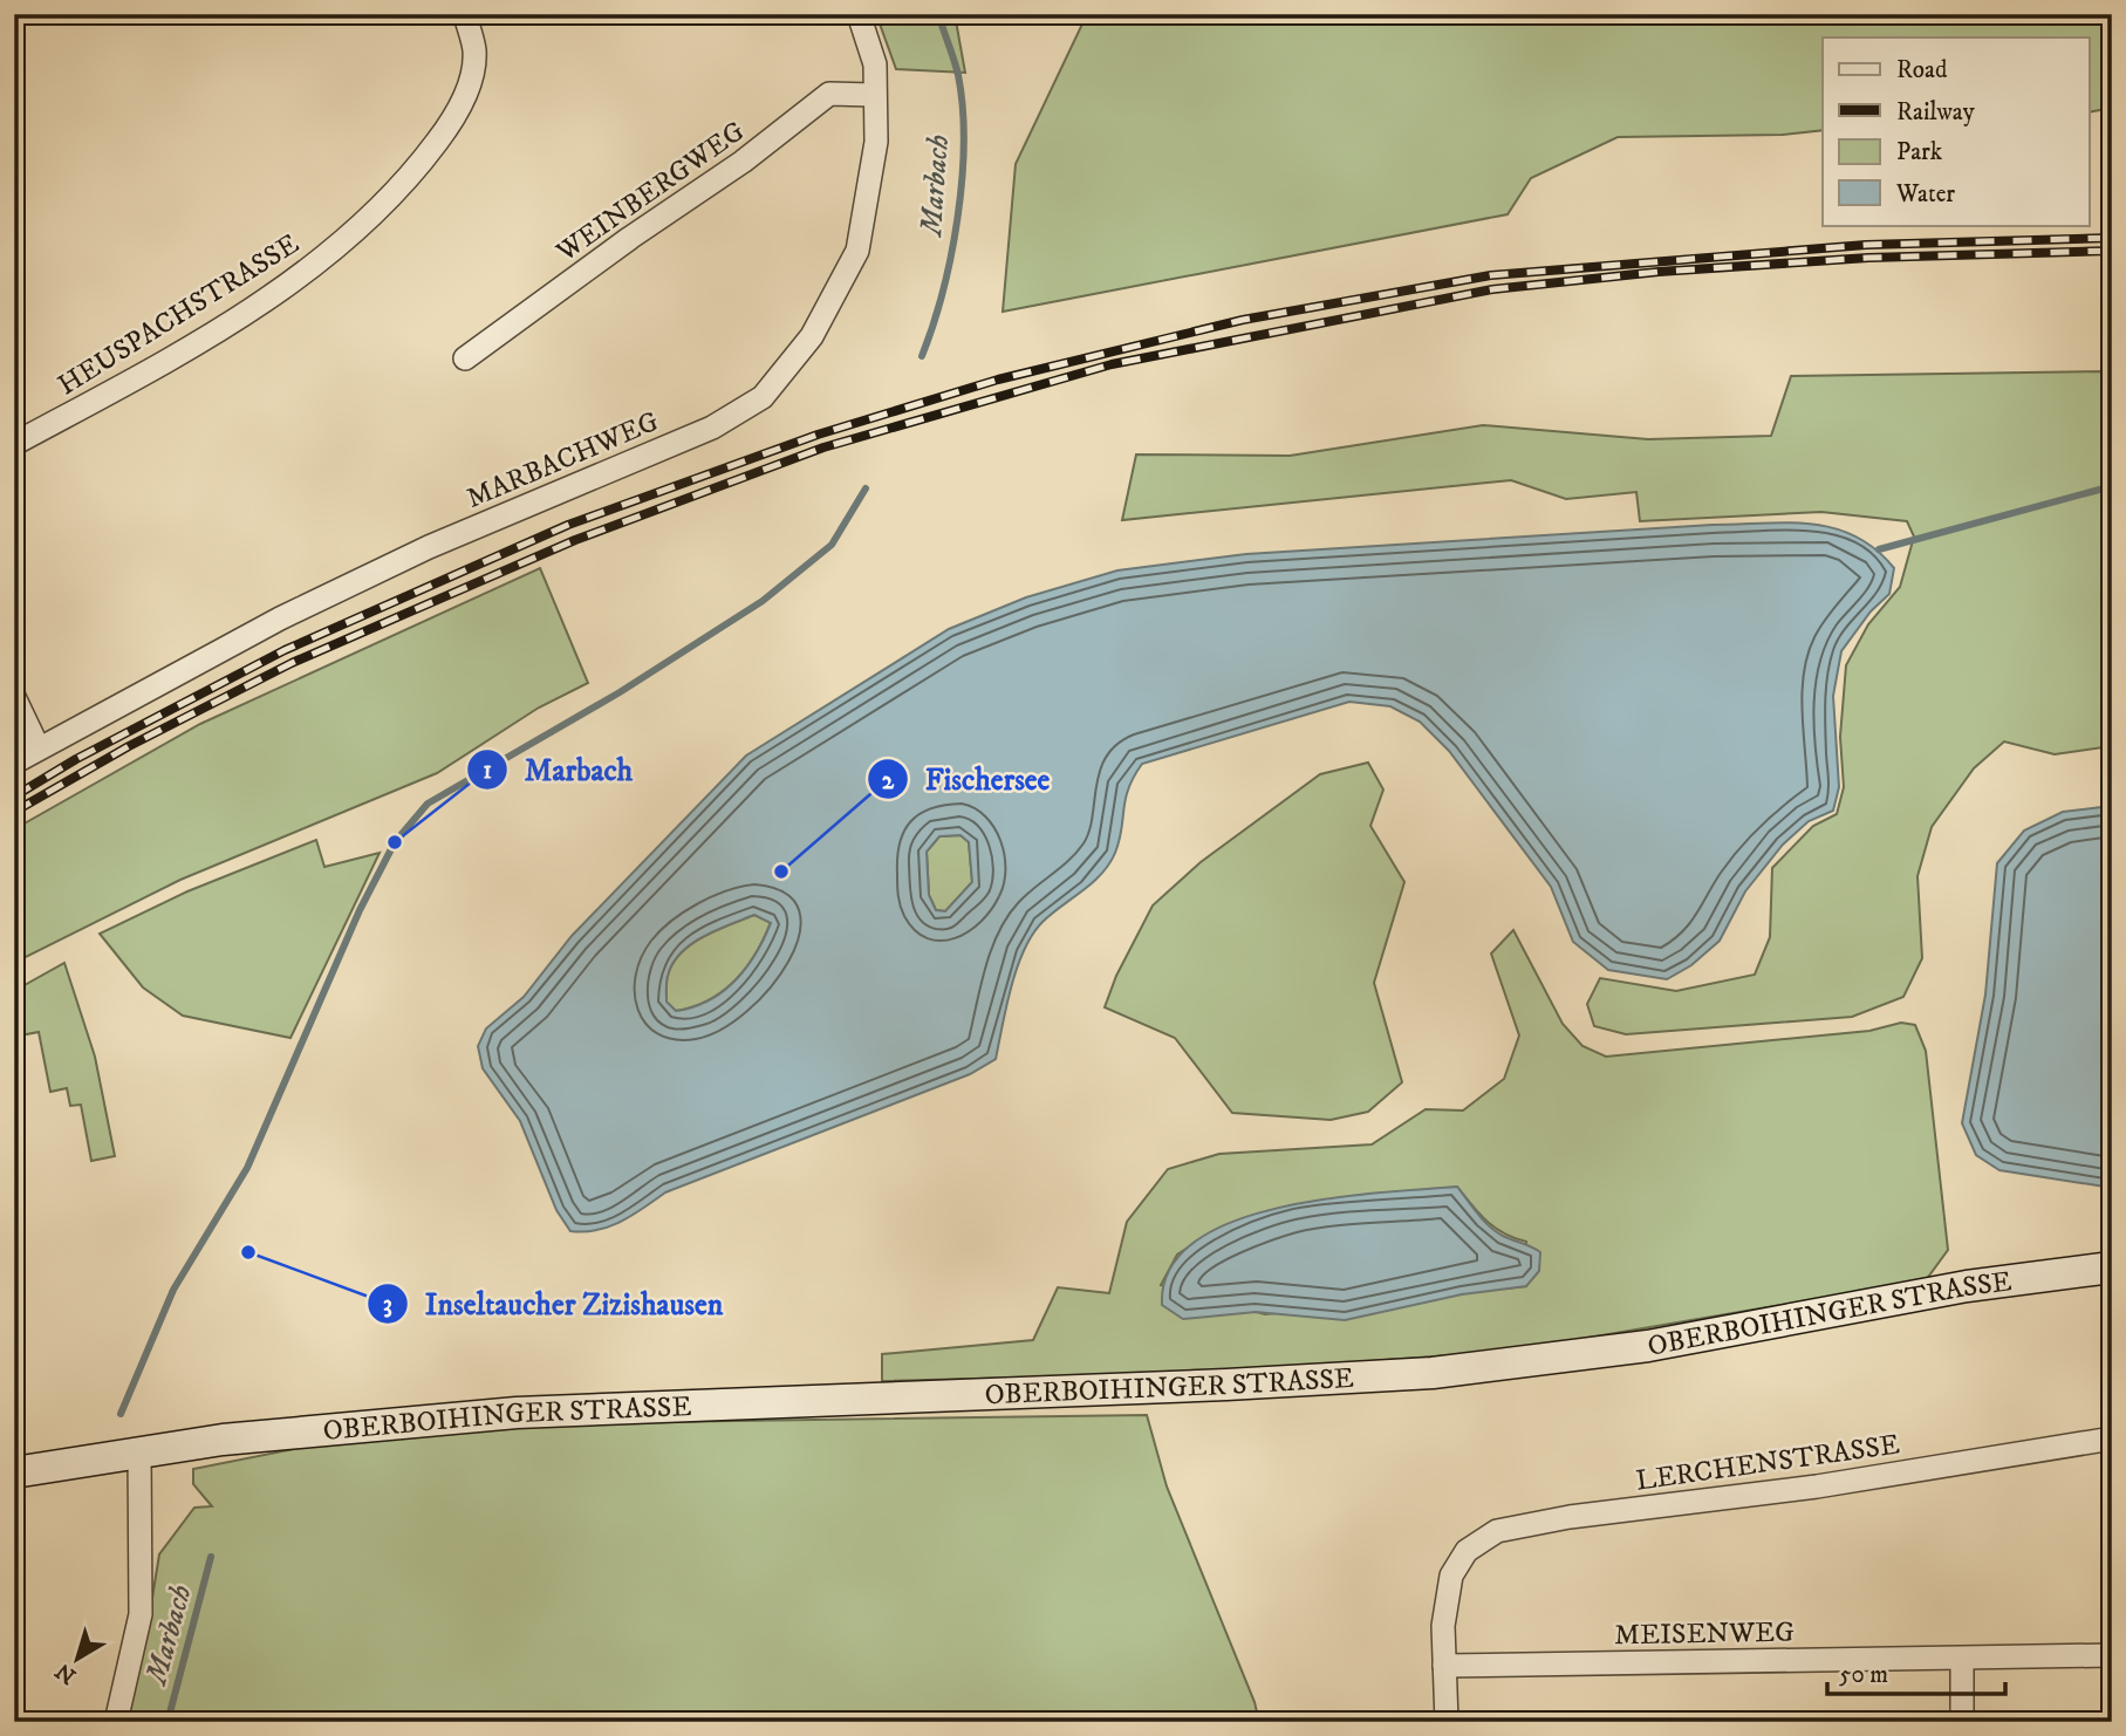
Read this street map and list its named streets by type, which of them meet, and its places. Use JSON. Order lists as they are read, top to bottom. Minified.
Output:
{"streets":{"main road":["OBERBOIHINGER STRASSE"],"street":["WEINBERGWEG","HEUSPACHSTRASSE","MARBACHWEG","LERCHENSTRASSE","MEISENWEG"]},"crossings":[["WEINBERGWEG","MARBACHWEG"],["LERCHENSTRASSE","MEISENWEG"]],"water":["Marbach"],"places":["Marbach","Fischersee","Inseltaucher Zizishausen"],"legend":["Road","Railway","Park","Water"],"scale_bar":"50 m","north":"bottom left"}
